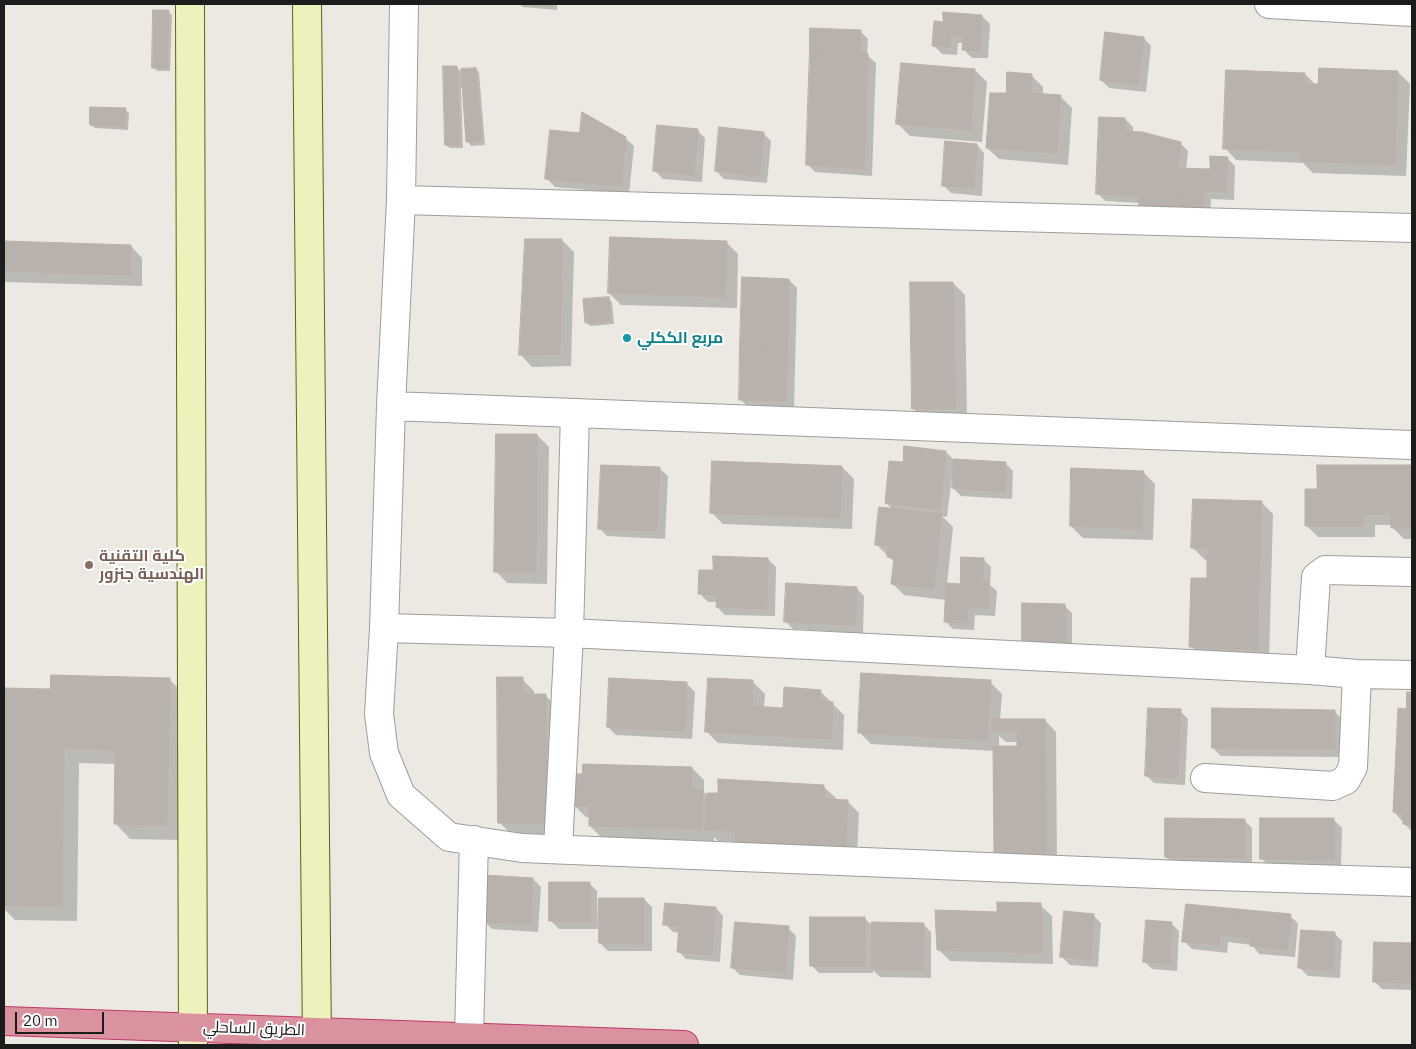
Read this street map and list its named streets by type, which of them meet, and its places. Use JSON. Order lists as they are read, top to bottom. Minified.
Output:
{"streets":{"highway":["الطريق الساحلي"]},"places":["مربع الككلي","كلية التقنية الهندسية جنزور"],"scale_bar":"20 m"}
